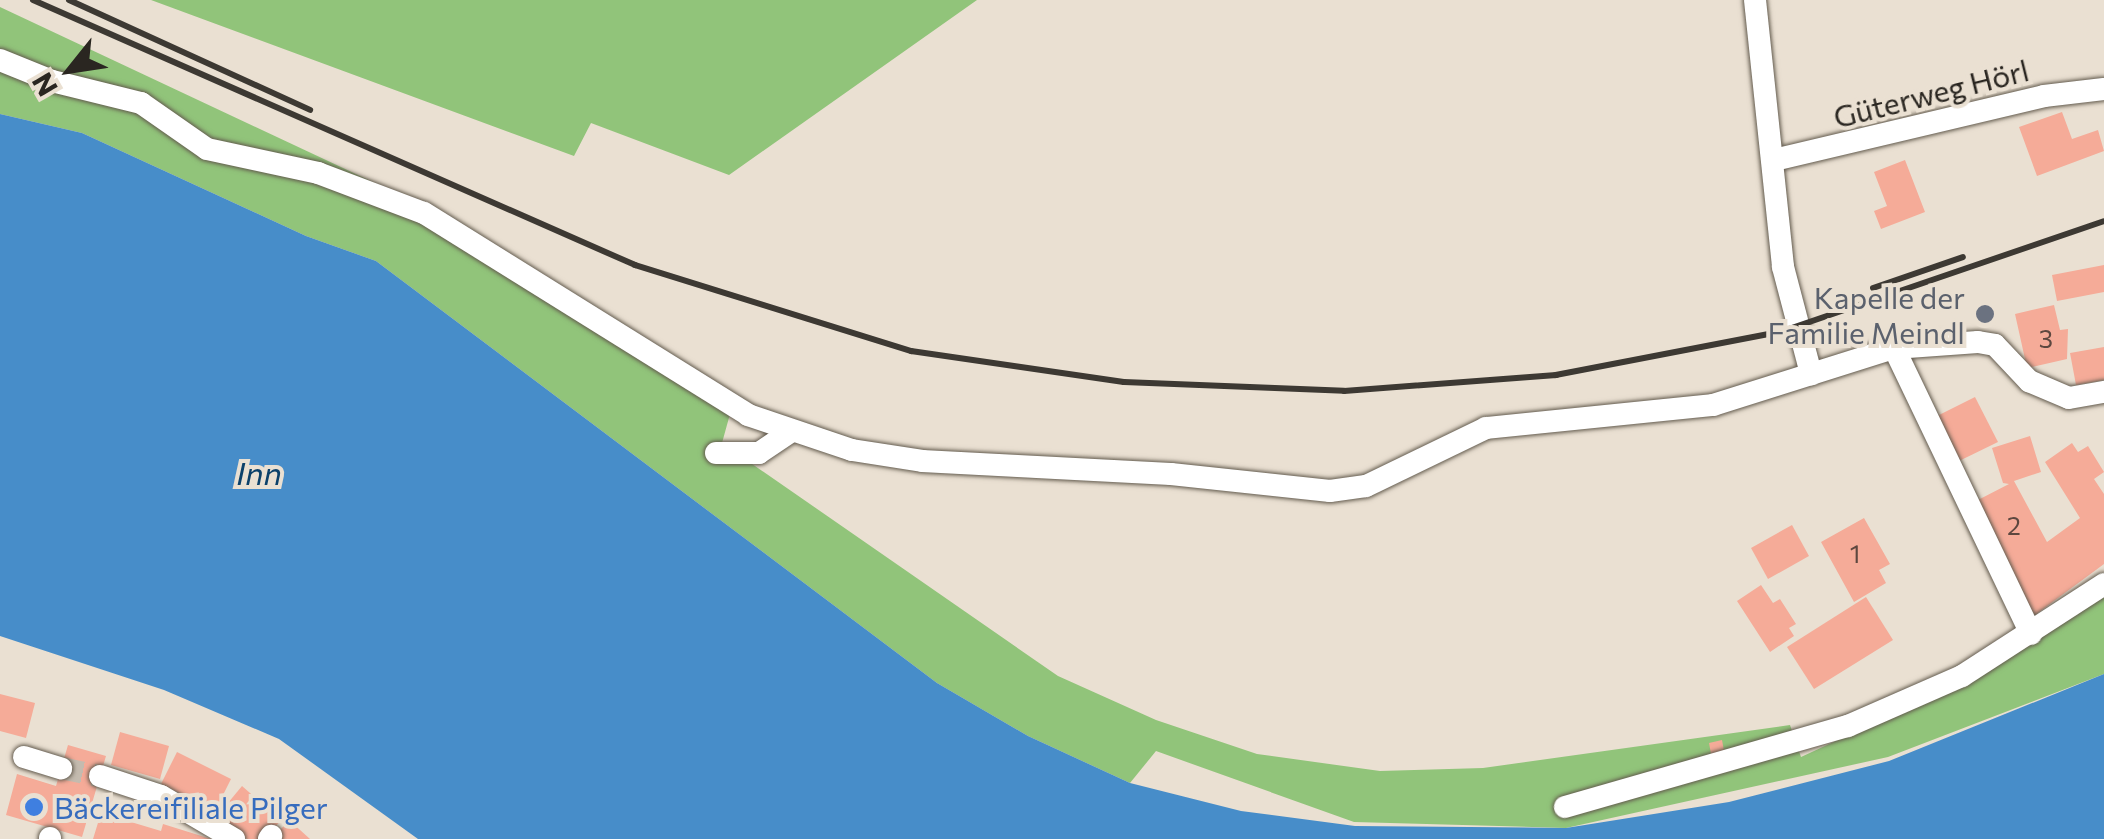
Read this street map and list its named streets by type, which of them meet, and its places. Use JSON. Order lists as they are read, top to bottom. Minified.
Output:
{"streets":{"street":["Güterweg Hörl"]},"water":["Inn"],"places":["Kapelle der Familie Meindl","Bäckereifiliale Pilger"],"house_numbers":["3","2","1"],"north":"bottom left"}
